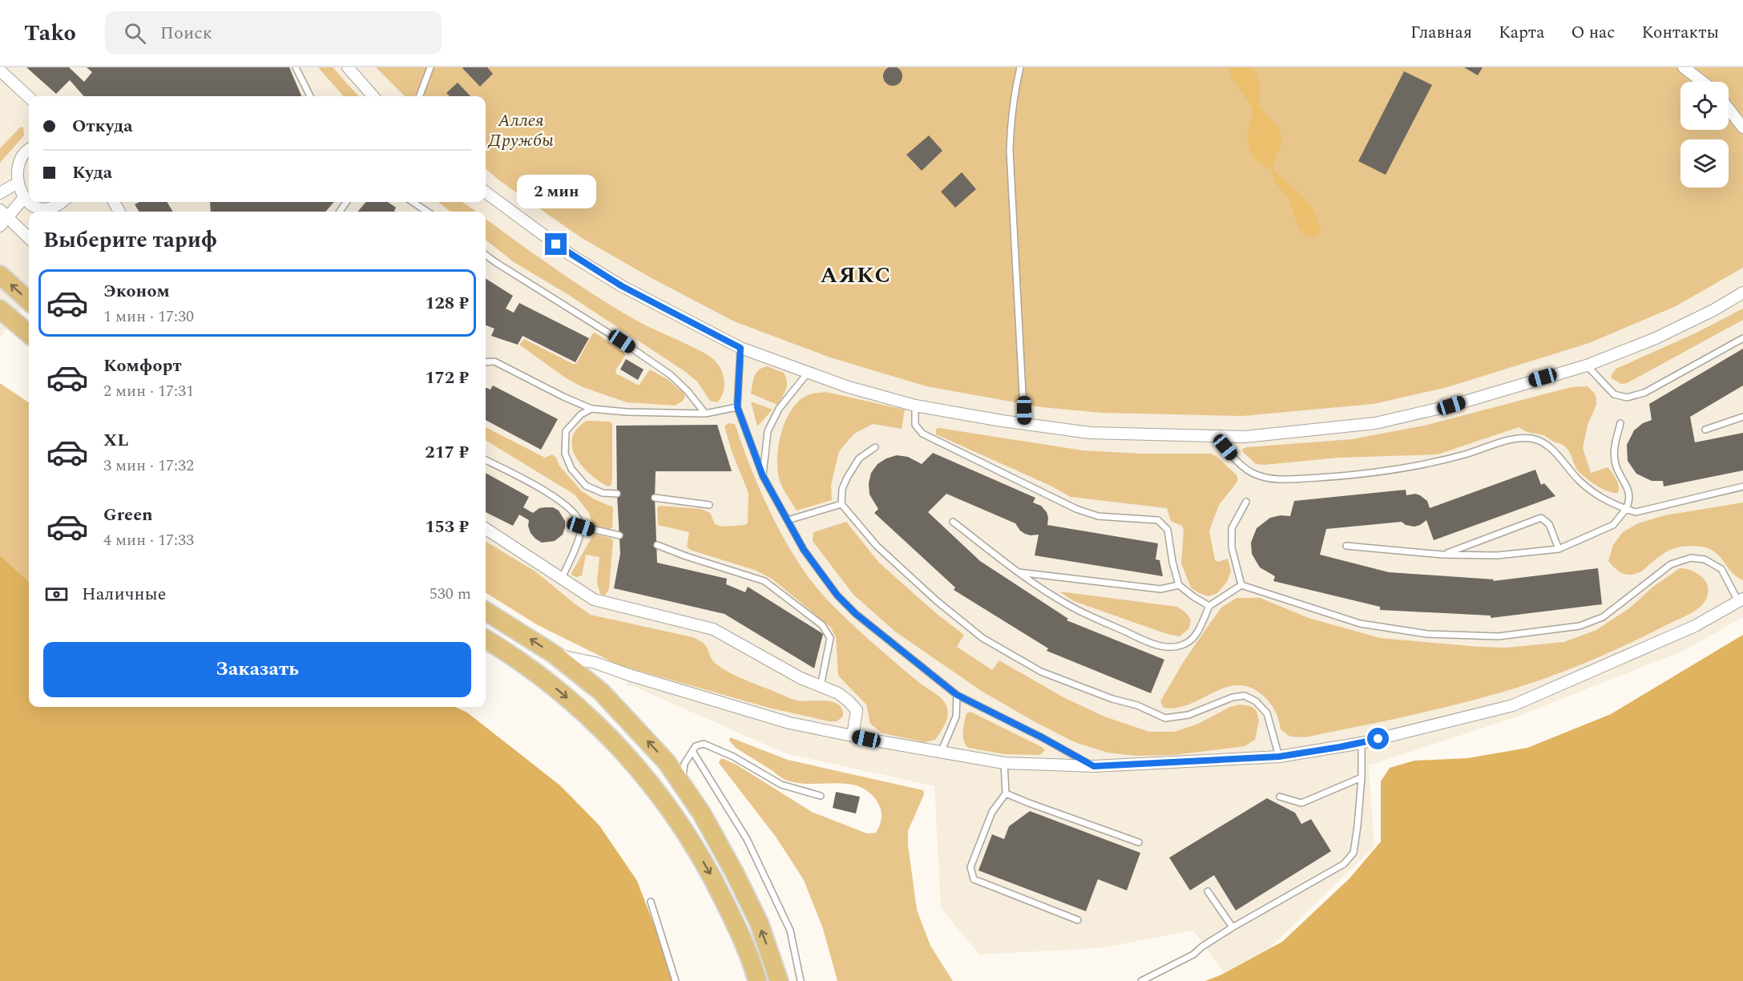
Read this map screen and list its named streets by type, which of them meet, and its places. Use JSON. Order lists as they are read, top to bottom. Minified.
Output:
{"districts":["АЯКС"],"parks":["Аллея Дружбы"],"page":{"header":"Tako","search":"Поиск","nav":["Главная","Карта","О нас","Контакты"],"banner":["Откуда","Куда"],"bubble":"2 мин","heading":"Выберите тариф","list":[{"name":"Эконом","note":"1 мин · 17:30","value":"128 ₽"},{"name":"Комфорт","note":"2 мин · 17:31","value":"172 ₽"},{"name":"XL","note":"3 мин · 17:32","value":"217 ₽"},{"name":"Green","note":"4 мин · 17:33","value":"153 ₽"}],"pay":["Наличные","530 m"],"buttons":"Заказать"}}
